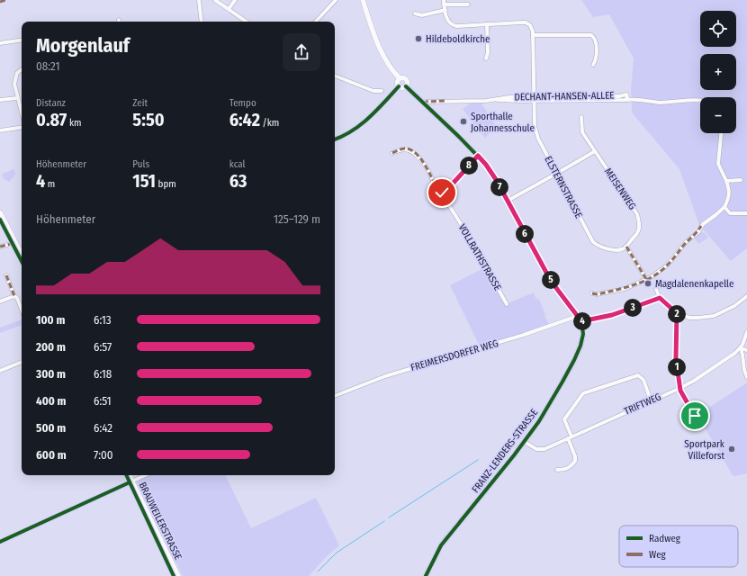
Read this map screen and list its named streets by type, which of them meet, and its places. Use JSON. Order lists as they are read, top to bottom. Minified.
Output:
{"streets":{"street":["DECHANT-HANSEN-ALLEE","ELSTERNSTRASSE","MEISENWEG","VOLLRATHSTRASSE","FREIMERSDORFER WEG","TRIFTWEG","FRANZ-LENDERS-STRASSE","BRAUWEILERSTRASSE"]},"crossings":[["DECHANT-HANSEN-ALLEE","ELSTERNSTRASSE"],["DECHANT-HANSEN-ALLEE","FRANZ-LENDERS-STRASSE"],["ELSTERNSTRASSE","MEISENWEG"],["FREIMERSDORFER WEG","FRANZ-LENDERS-STRASSE"],["TRIFTWEG","FRANZ-LENDERS-STRASSE"]],"places":["Hildeboldkirche","Sporthalle Johannesschule","Magdalenenkapelle","Sportpark Villeforst"],"legend":["Radweg","Weg"],"page":{"map_buttons":["+","−"],"heading":["Morgenlauf","08:21"],"stats":[["Distanz","0.87 km"],["Zeit","5:50"],["Tempo","6:42 /km"],["Höhenmeter","4 m"],["Puls","151 bpm"],["kcal","63"]],"pins":["8","7","6","5","3","2","4","1"],"chart":["Höhenmeter","125–129 m"],"list":[{"name":"100 m","note":"6:13"},{"name":"200 m","note":"6:57"},{"name":"300 m","note":"6:18"},{"name":"400 m","note":"6:51"},{"name":"500 m","note":"6:42"},{"name":"600 m","note":"7:00"}]}}
